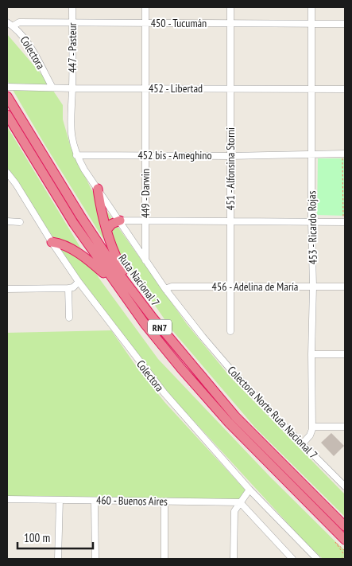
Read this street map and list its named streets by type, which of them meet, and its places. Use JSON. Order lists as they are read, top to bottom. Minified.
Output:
{"streets":{"highway":["Ruta Nacional 7","RN7"],"street":["450 - Tucumán","447 - Pasteur","Colectora","452 - Libertad","452 bis - Ameghino","451 - Alfonsina Storni","449 - Darwin","453 - Ricardo Rojas","456 - Adelina de María","Colectora Norte Ruta Nacional 7","460 - Buenos Aires"]},"crossings":[["450 - Tucumán","447 - Pasteur"],["450 - Tucumán","Colectora"],["450 - Tucumán","451 - Alfonsina Storni"],["450 - Tucumán","449 - Darwin"],["450 - Tucumán","453 - Ricardo Rojas"],["447 - Pasteur","452 - Libertad"],["Colectora","452 - Libertad"],["452 - Libertad","451 - Alfonsina Storni"],["452 - Libertad","449 - Darwin"],["452 - Libertad","453 - Ricardo Rojas"],["452 bis - Ameghino","451 - Alfonsina Storni"],["452 bis - Ameghino","449 - Darwin"],["452 bis - Ameghino","453 - Ricardo Rojas"],["451 - Alfonsina Storni","456 - Adelina de María"],["453 - Ricardo Rojas","456 - Adelina de María"],["456 - Adelina de María","Colectora Norte Ruta Nacional 7"]],"scale_bar":"100 m"}
